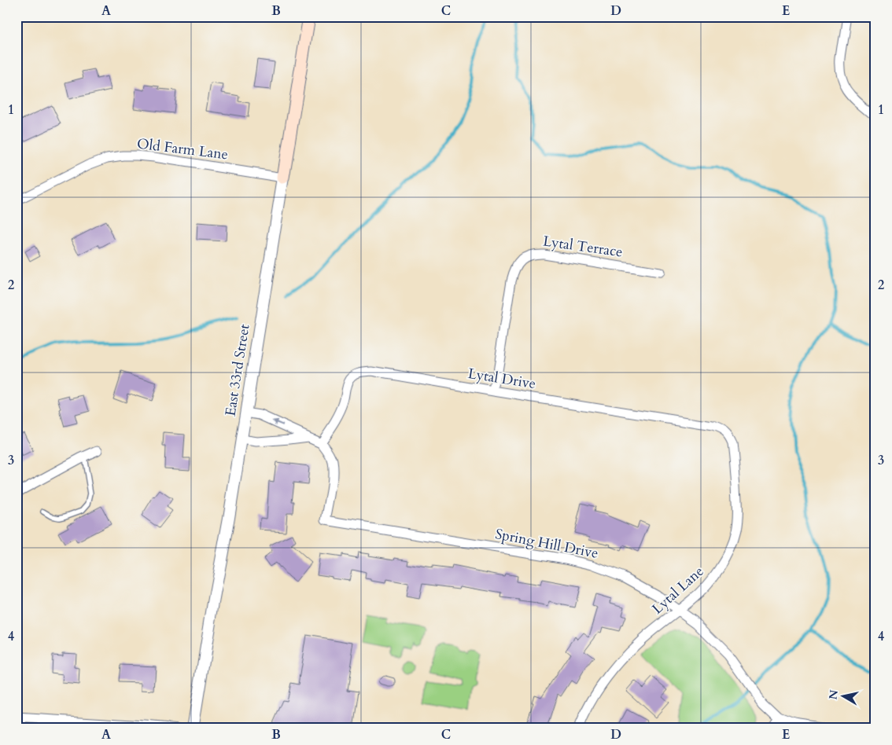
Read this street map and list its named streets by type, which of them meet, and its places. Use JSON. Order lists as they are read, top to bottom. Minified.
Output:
{"streets":{"main road":["East 33rd Street"],"street":["Old Farm Lane","Lytal Terrace","Lytal Drive","Spring Hill Drive","Lytal Lane"]},"crossings":[["Old Farm Lane","East 33rd Street"],["Lytal Terrace","Lytal Drive"],["Lytal Drive","Spring Hill Drive"],["Lytal Drive","Lytal Lane"],["Spring Hill Drive","Lytal Lane"]],"north":"left","grid":{"columns":["A","B","C","D","E"],"rows":["1","2","3","4"]}}
